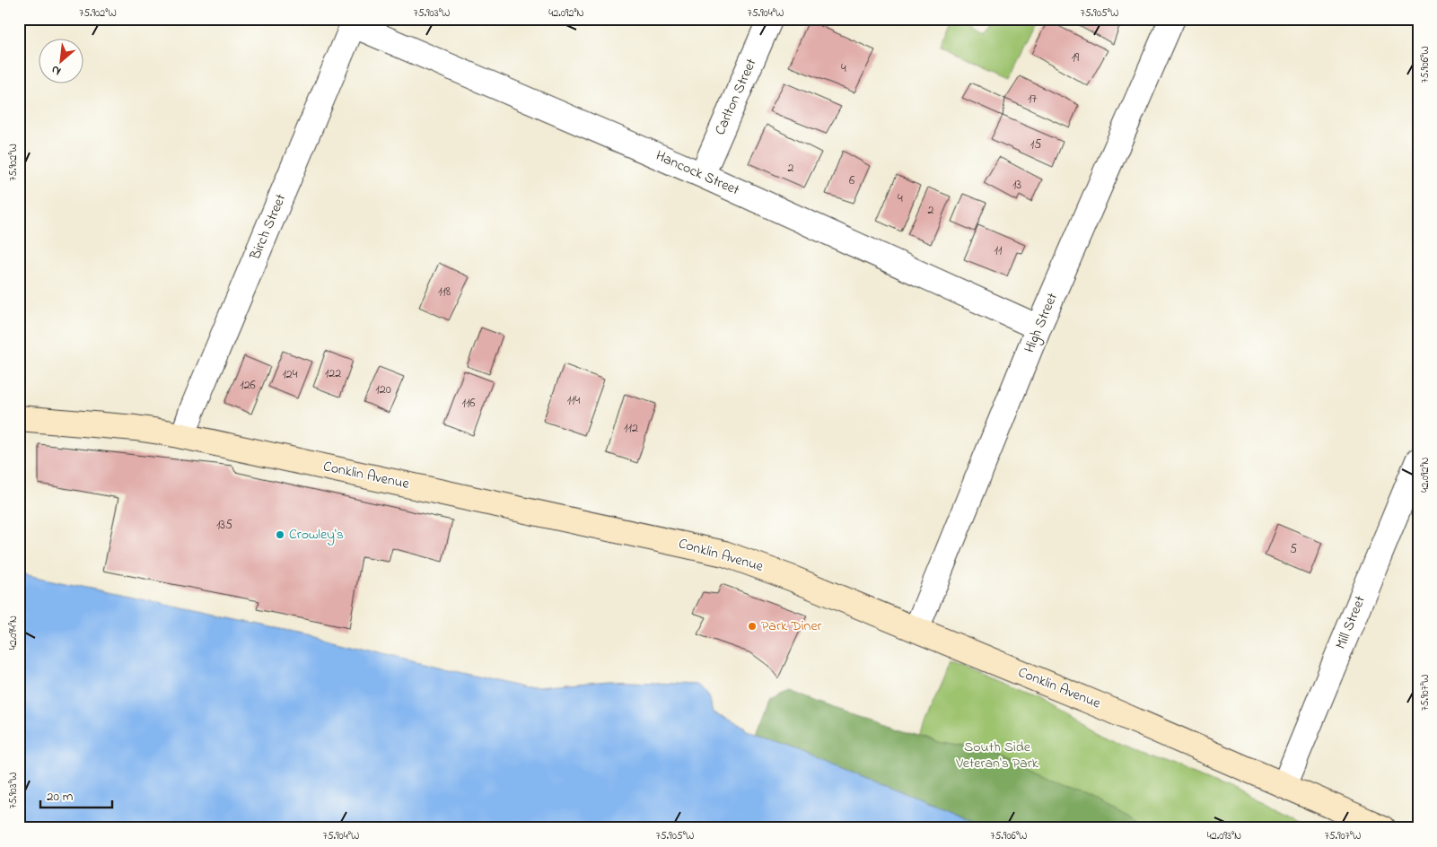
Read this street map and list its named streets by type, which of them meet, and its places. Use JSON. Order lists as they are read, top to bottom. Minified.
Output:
{"streets":{"main road":["Conklin Avenue"],"street":["Carlton Street","Hancock Street","Birch Street","High Street","Mill Street"]},"crossings":[["Carlton Street","Hancock Street"],["Hancock Street","Birch Street"],["Hancock Street","High Street"],["Birch Street","Conklin Avenue"],["High Street","Conklin Avenue"],["Conklin Avenue","Mill Street"]],"parks":["South Side Veteran's Park"],"places":["Crowley's","Park Diner"],"house_numbers":["19","4","17","15","2","6","13","4","2","11","118","122","124","126","120","114","116","112","135","5"],"scale_bar":"20 m","north":"bottom left","coordinates":["75.902°W","75.903°W","42.092°N","75.904°W","75.905°W","75.906°W","42.094°N","75.907°W","42.093°N"]}
